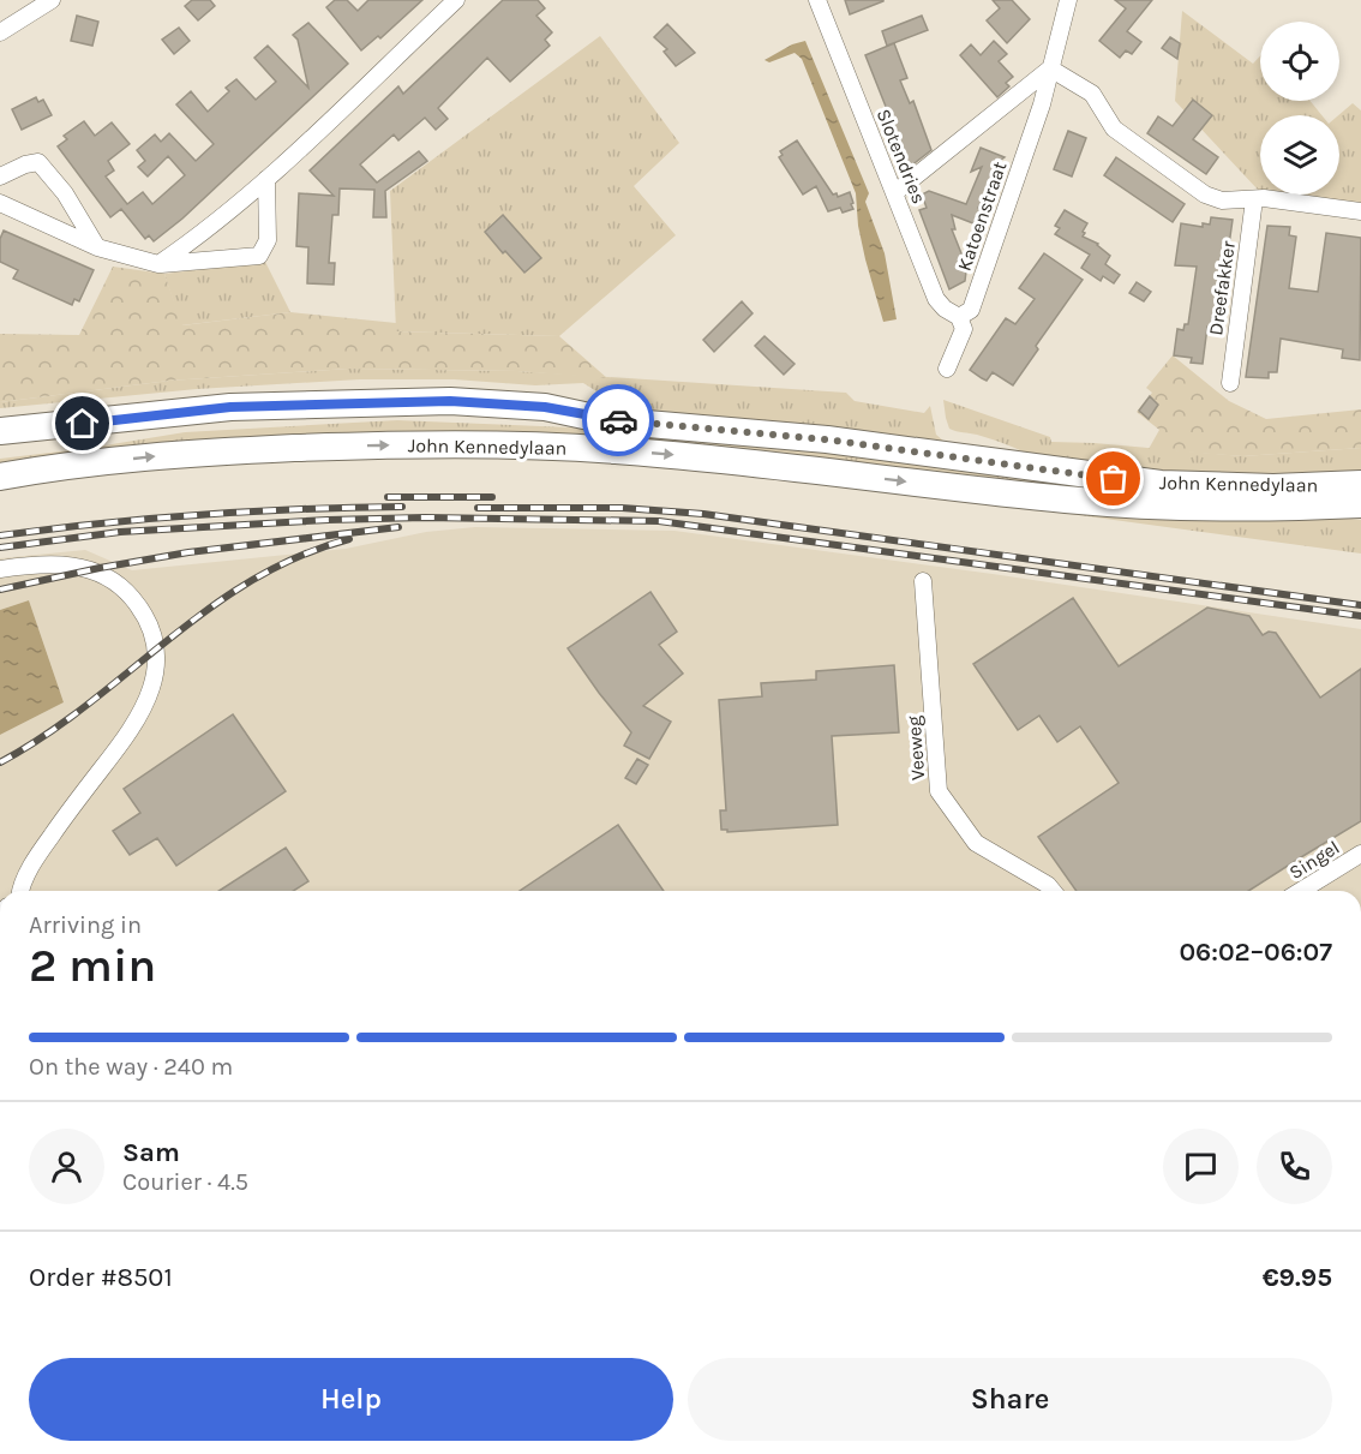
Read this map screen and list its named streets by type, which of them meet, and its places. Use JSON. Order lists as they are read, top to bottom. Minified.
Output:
{"streets":{"highway":["John Kennedylaan"],"street":["Slotendries","Katoenstraat","Dreefakker","Veeweg","Singel"]},"crossings":[["Slotendries","Katoenstraat"]],"page":{"heading":["2 min","Arriving in","06:02–06:07"],"panel":["Sam","Courier · 4.5","Order #8501","€9.95"],"bar":"On the way · 240 m","buttons":["Help","Share"]}}
